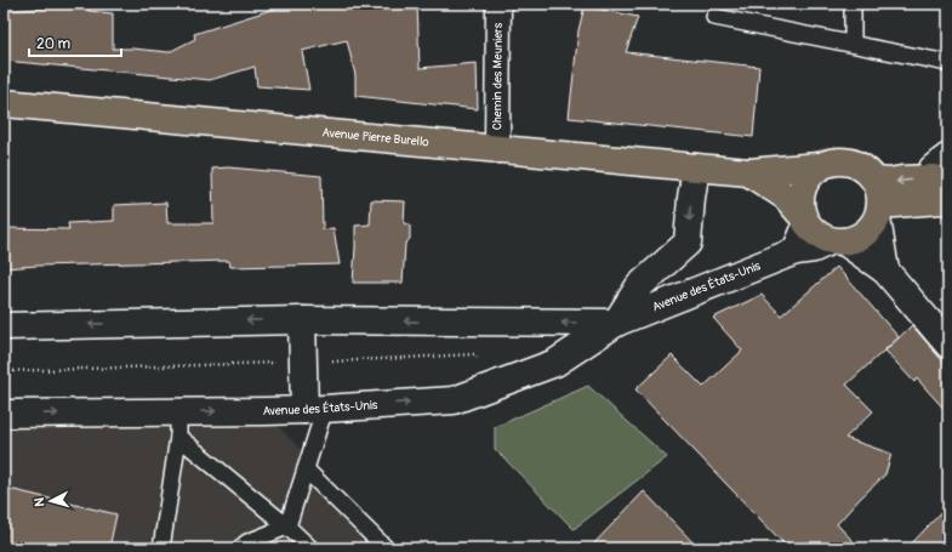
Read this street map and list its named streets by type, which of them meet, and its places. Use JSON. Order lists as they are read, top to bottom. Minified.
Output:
{"streets":{"main road":["Avenue Pierre Burello"],"street":["Chemin des Meuniers","Avenue des États-Unis"]},"crossings":[["Chemin des Meuniers","Avenue Pierre Burello"],["Avenue Pierre Burello","Avenue des États-Unis"]],"scale_bar":"20 m","north":"left"}
